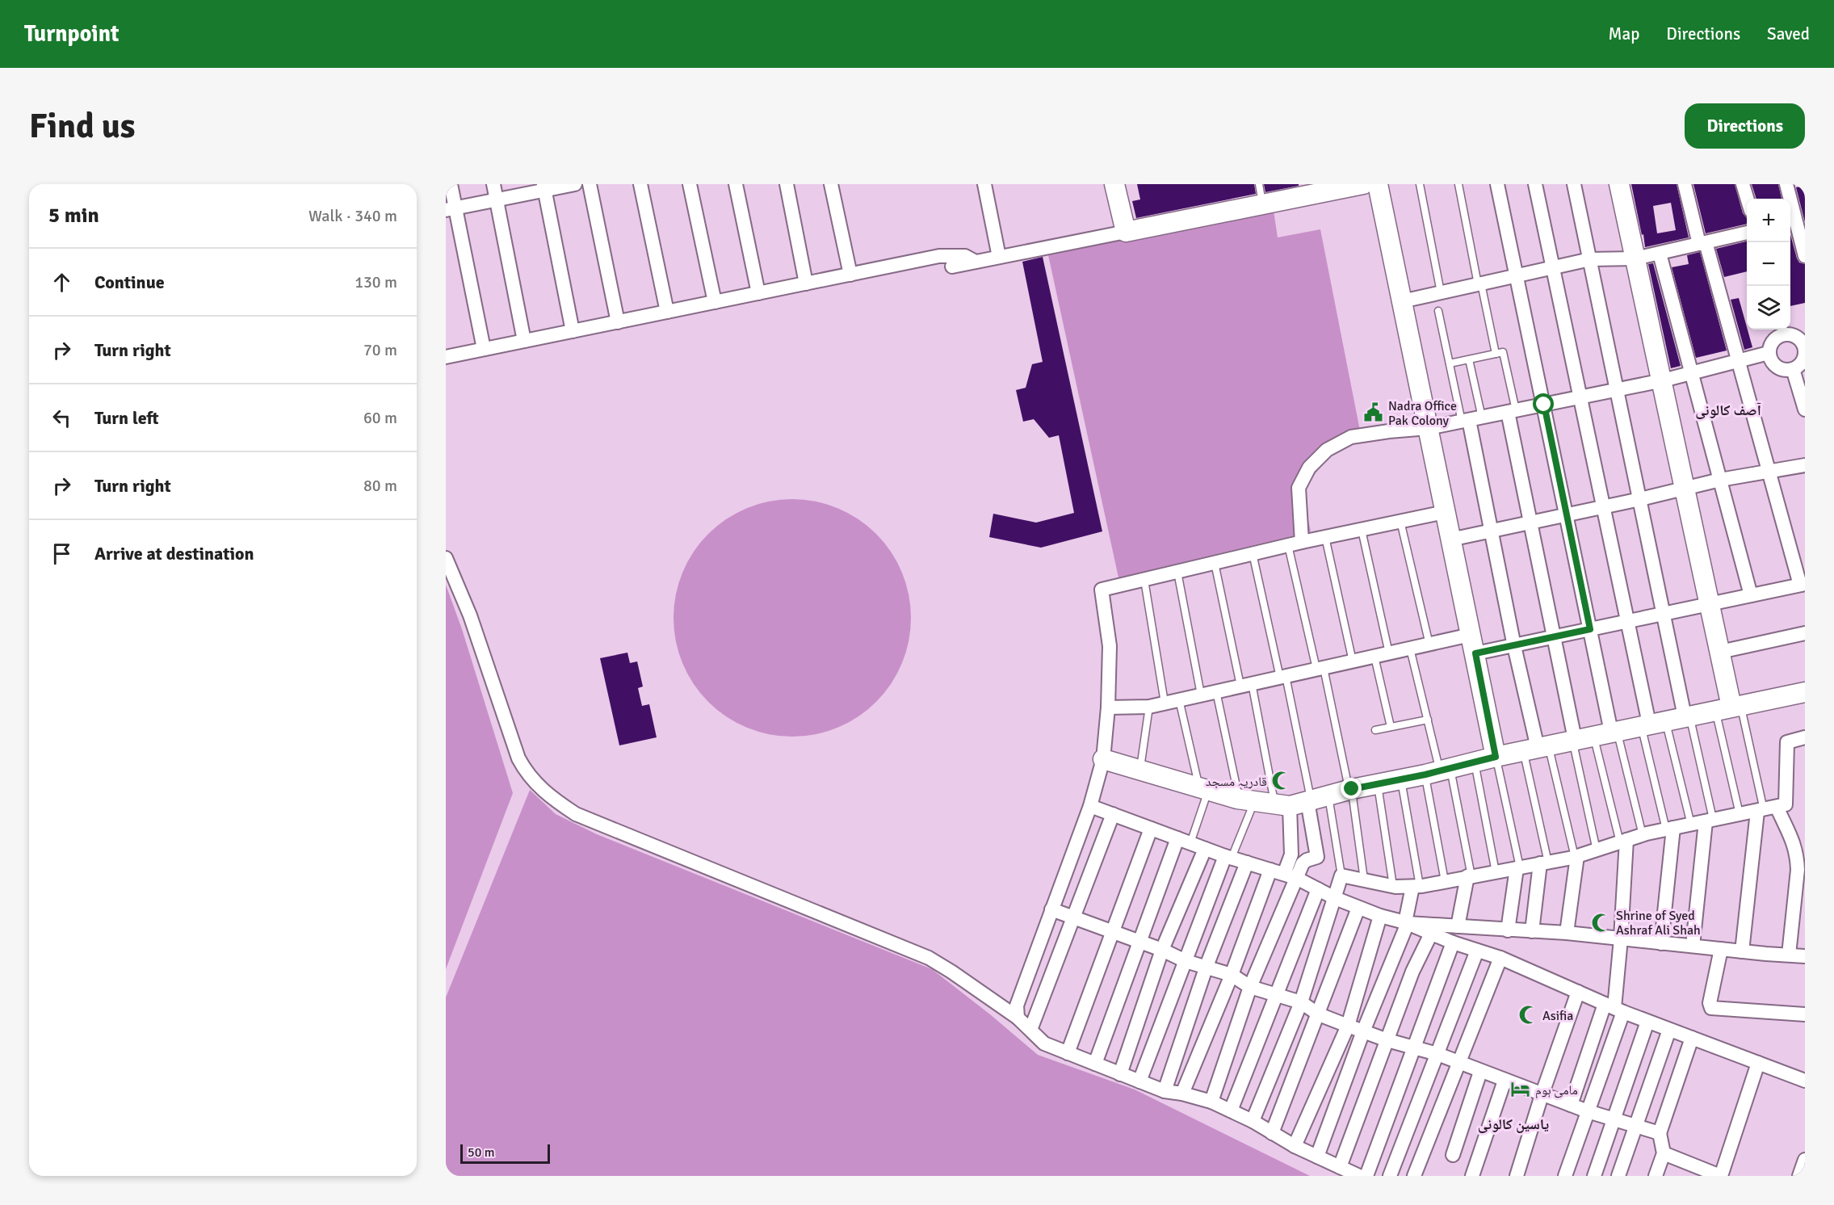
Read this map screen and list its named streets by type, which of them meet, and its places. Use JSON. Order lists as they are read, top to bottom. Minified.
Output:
{"districts":["آصف کالونی","یاسین کالونی"],"places":{"public building":["Nadra Office Pak Colony"],"mosque":["قادریہ مسجد","Shrine of Syed Ashraf Ali Shah","Asifia"],"hotel":["مامی ہوم"]},"scale_bar":"50 m","page":{"header":"Turnpoint","nav":["Map","Directions","Saved"],"buttons":"Directions","title":"Find us","heading":["5 min","Walk · 340 m"],"map_buttons":["+","−"],"list":[["Continue","130 m"],["Turn right","70 m"],["Turn left","60 m"],["Turn right","80 m"],"Arrive at destination"],"scale":"50 m"}}
